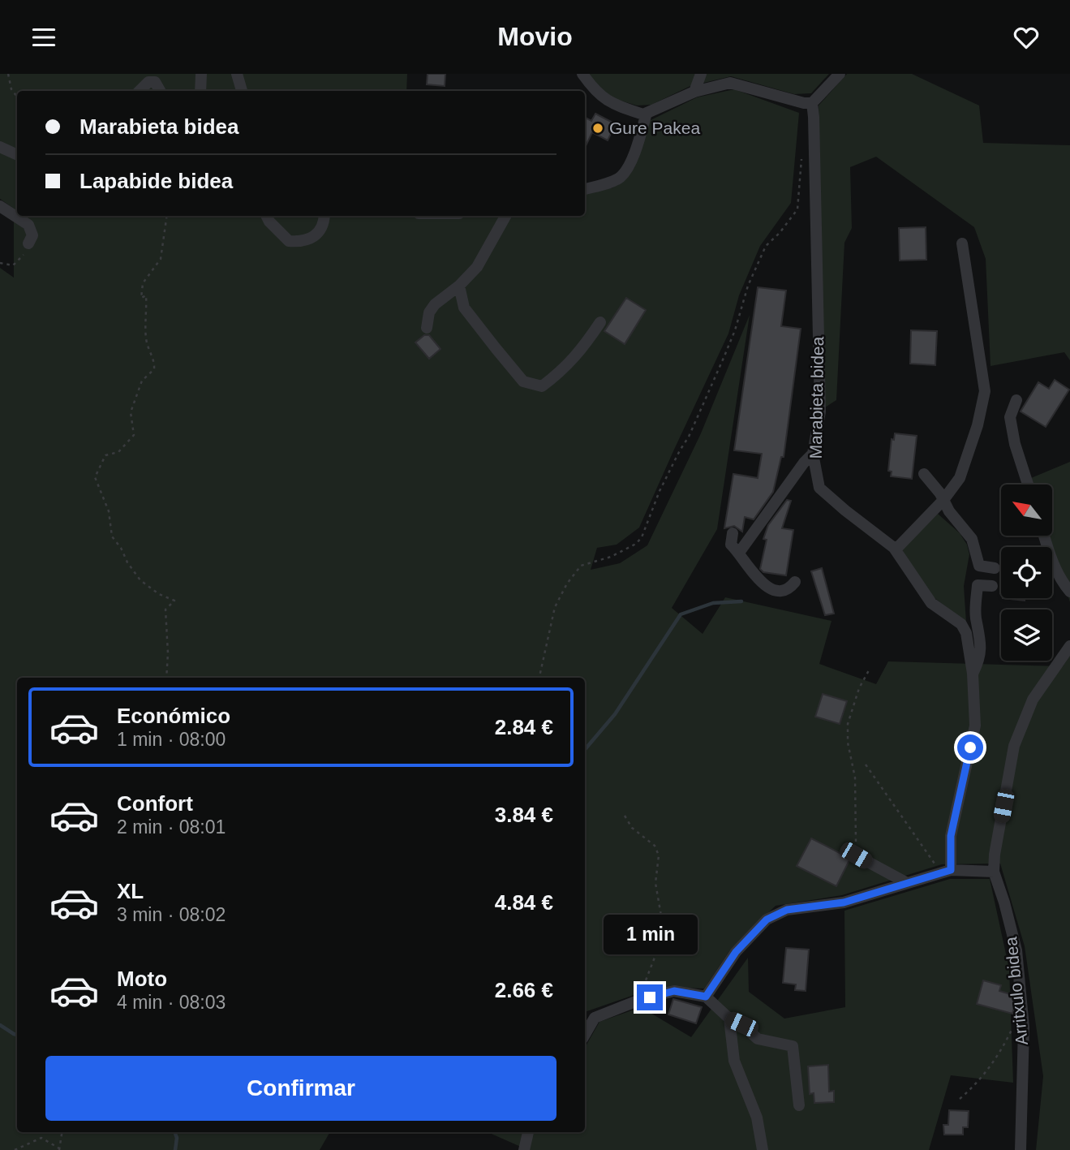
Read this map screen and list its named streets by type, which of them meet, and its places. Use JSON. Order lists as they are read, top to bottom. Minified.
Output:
{"streets":{"street":["Marabieta bidea","Arritxulo bidea"]},"places":["Gure Pakea"],"north":"top left","page":{"header":"Movio","banner":["Marabieta bidea","Lapabide bidea"],"list":[{"name":"Económico","note":"1 min · 08:00","value":"2.84 €"},{"name":"Confort","note":"2 min · 08:01","value":"3.84 €"},{"name":"XL","note":"3 min · 08:02","value":"4.84 €"},{"name":"Moto","note":"4 min · 08:03","value":"2.66 €"}],"bubble":"1 min","buttons":"Confirmar"}}
